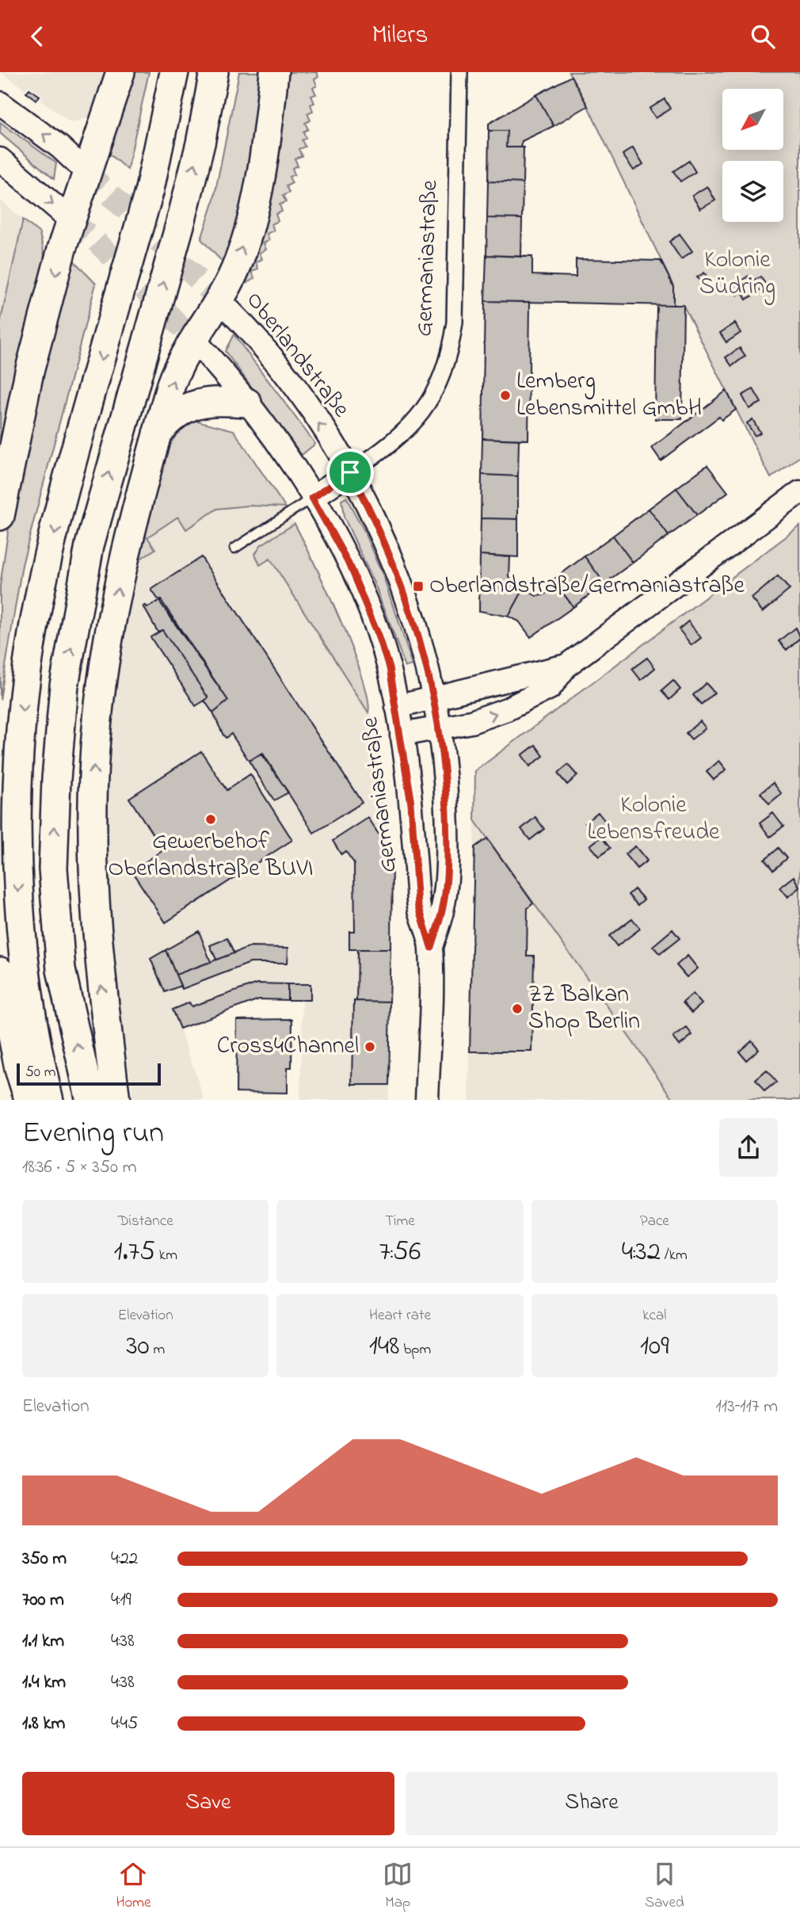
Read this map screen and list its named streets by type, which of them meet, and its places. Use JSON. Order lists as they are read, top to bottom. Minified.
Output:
{"streets":{"street":["Germaniastraße","Oberlandstraße"]},"crossings":[["Germaniastraße","Oberlandstraße"]],"parks":["Kolonie Südring","Kolonie Lebensfreude"],"places":{"other":["Lemberg Lebensmittel GmbH","Gewerbehof Oberlandstraße BUVI","ZZ Balkan Shop Berlin","Cross4Channel"],"transit":["Oberlandstraße/Germaniastraße"]},"scale_bar":"50 m","north":"bottom left","page":{"header":"Milers","scale":"50 m","heading":["Evening run","18:36 · 5 × 350 m"],"stats":[["Distance","1.75 km"],["Time","7:56"],["Pace","4:32 /km"],["Elevation","30 m"],["Heart rate","148 bpm"],["kcal","109"]],"chart":["Elevation","113–117 m"],"list":[{"name":"350 m","note":"4:22"},{"name":"700 m","note":"4:19"},{"name":"1.1 km","note":"4:38"},{"name":"1.4 km","note":"4:38"},{"name":"1.8 km","note":"4:45"}],"buttons":["Save","Share"],"tabs":["Home","Map","Saved"]}}
